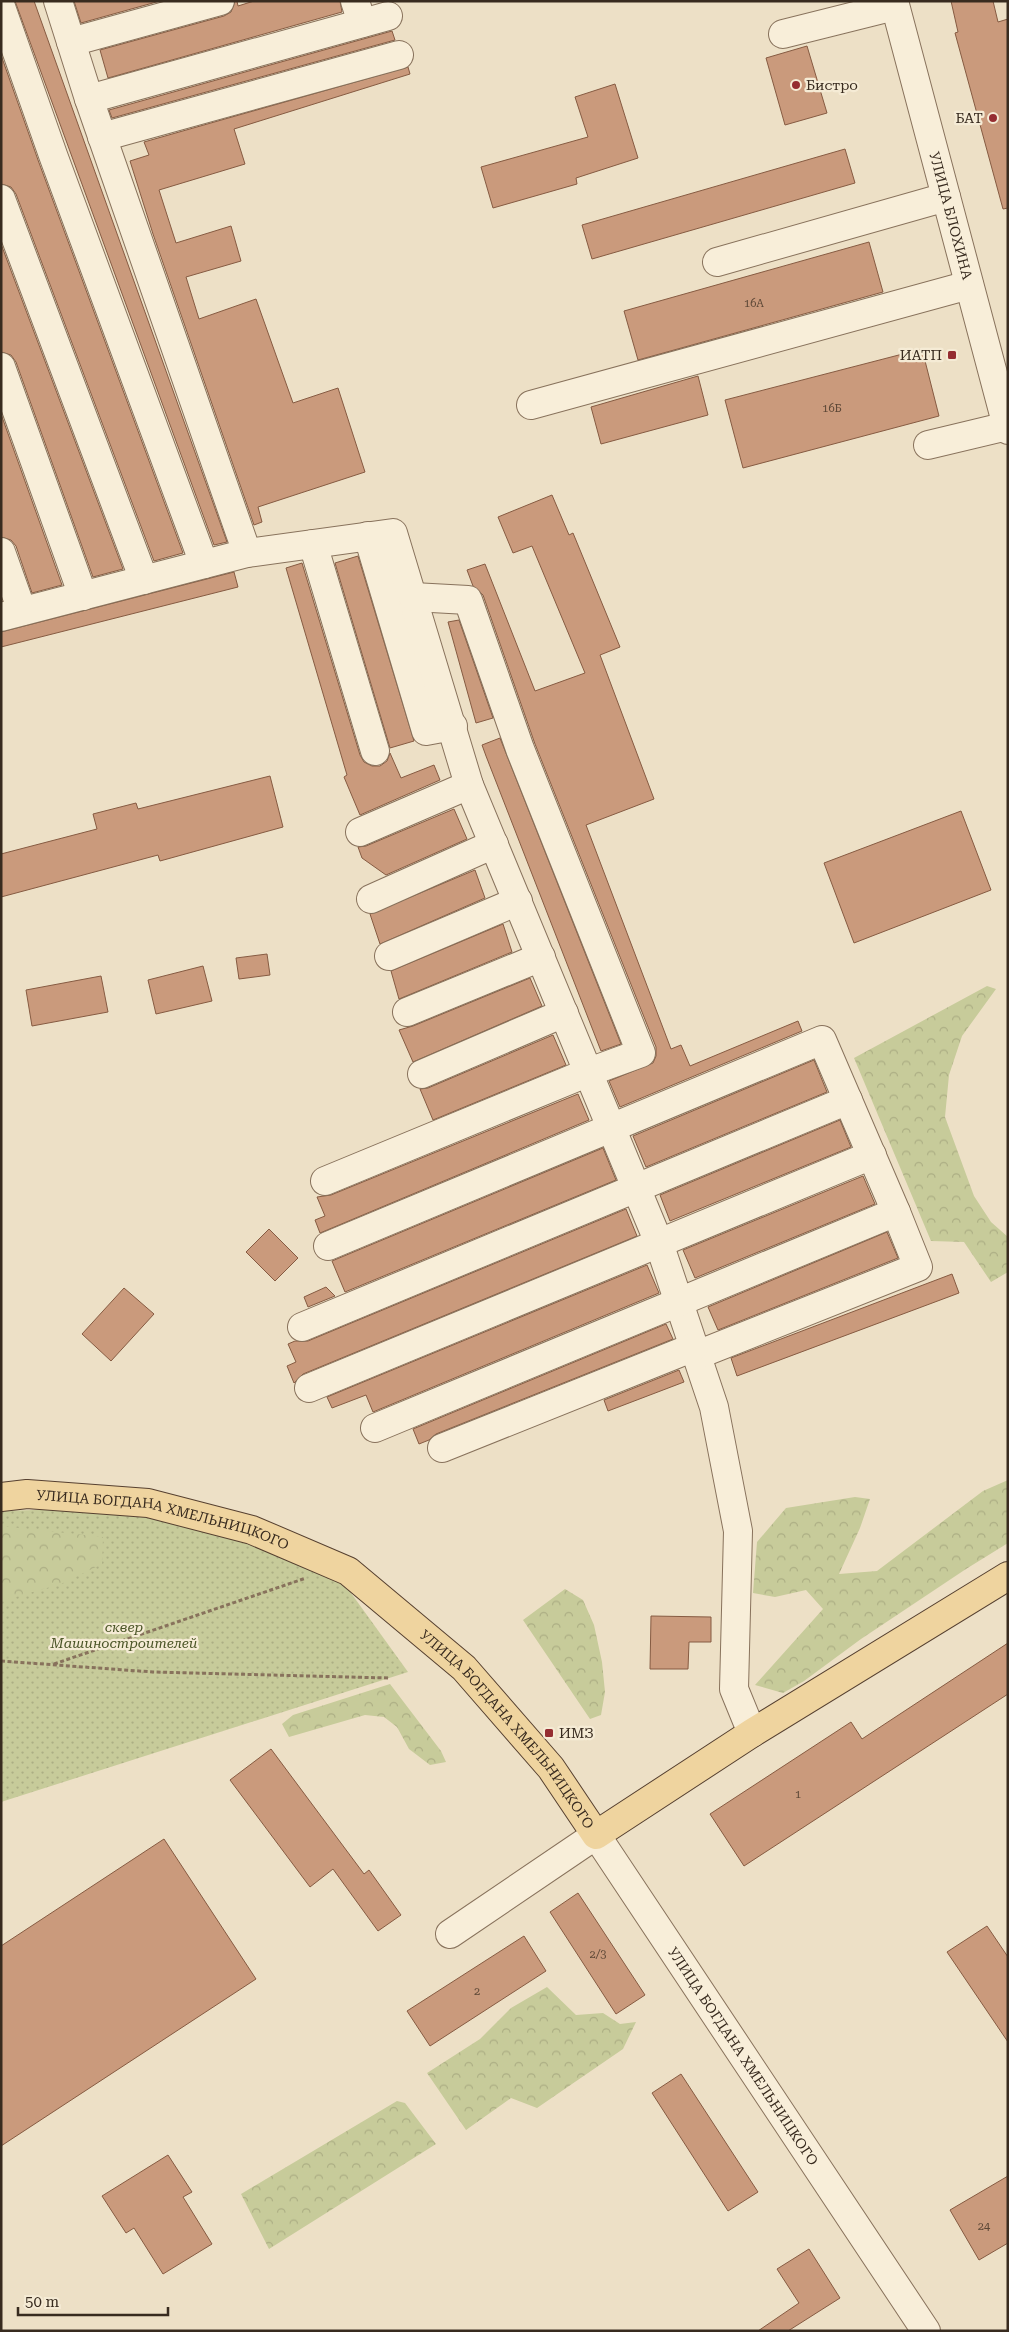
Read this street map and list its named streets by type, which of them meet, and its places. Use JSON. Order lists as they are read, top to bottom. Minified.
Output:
{"streets":{"main road":["УЛИЦА БОГДАНА ХМЕЛЬНИЦКОГО"],"street":["УЛИЦА БЛОХИНА"]},"parks":["сквер Машиностроителей"],"places":{"other":["Бистро","БАТ"],"transit":["ИАТП","ИМЗ"]},"house_numbers":["16А","16Б","1","2/3","2","24"],"scale_bar":"50 m"}
